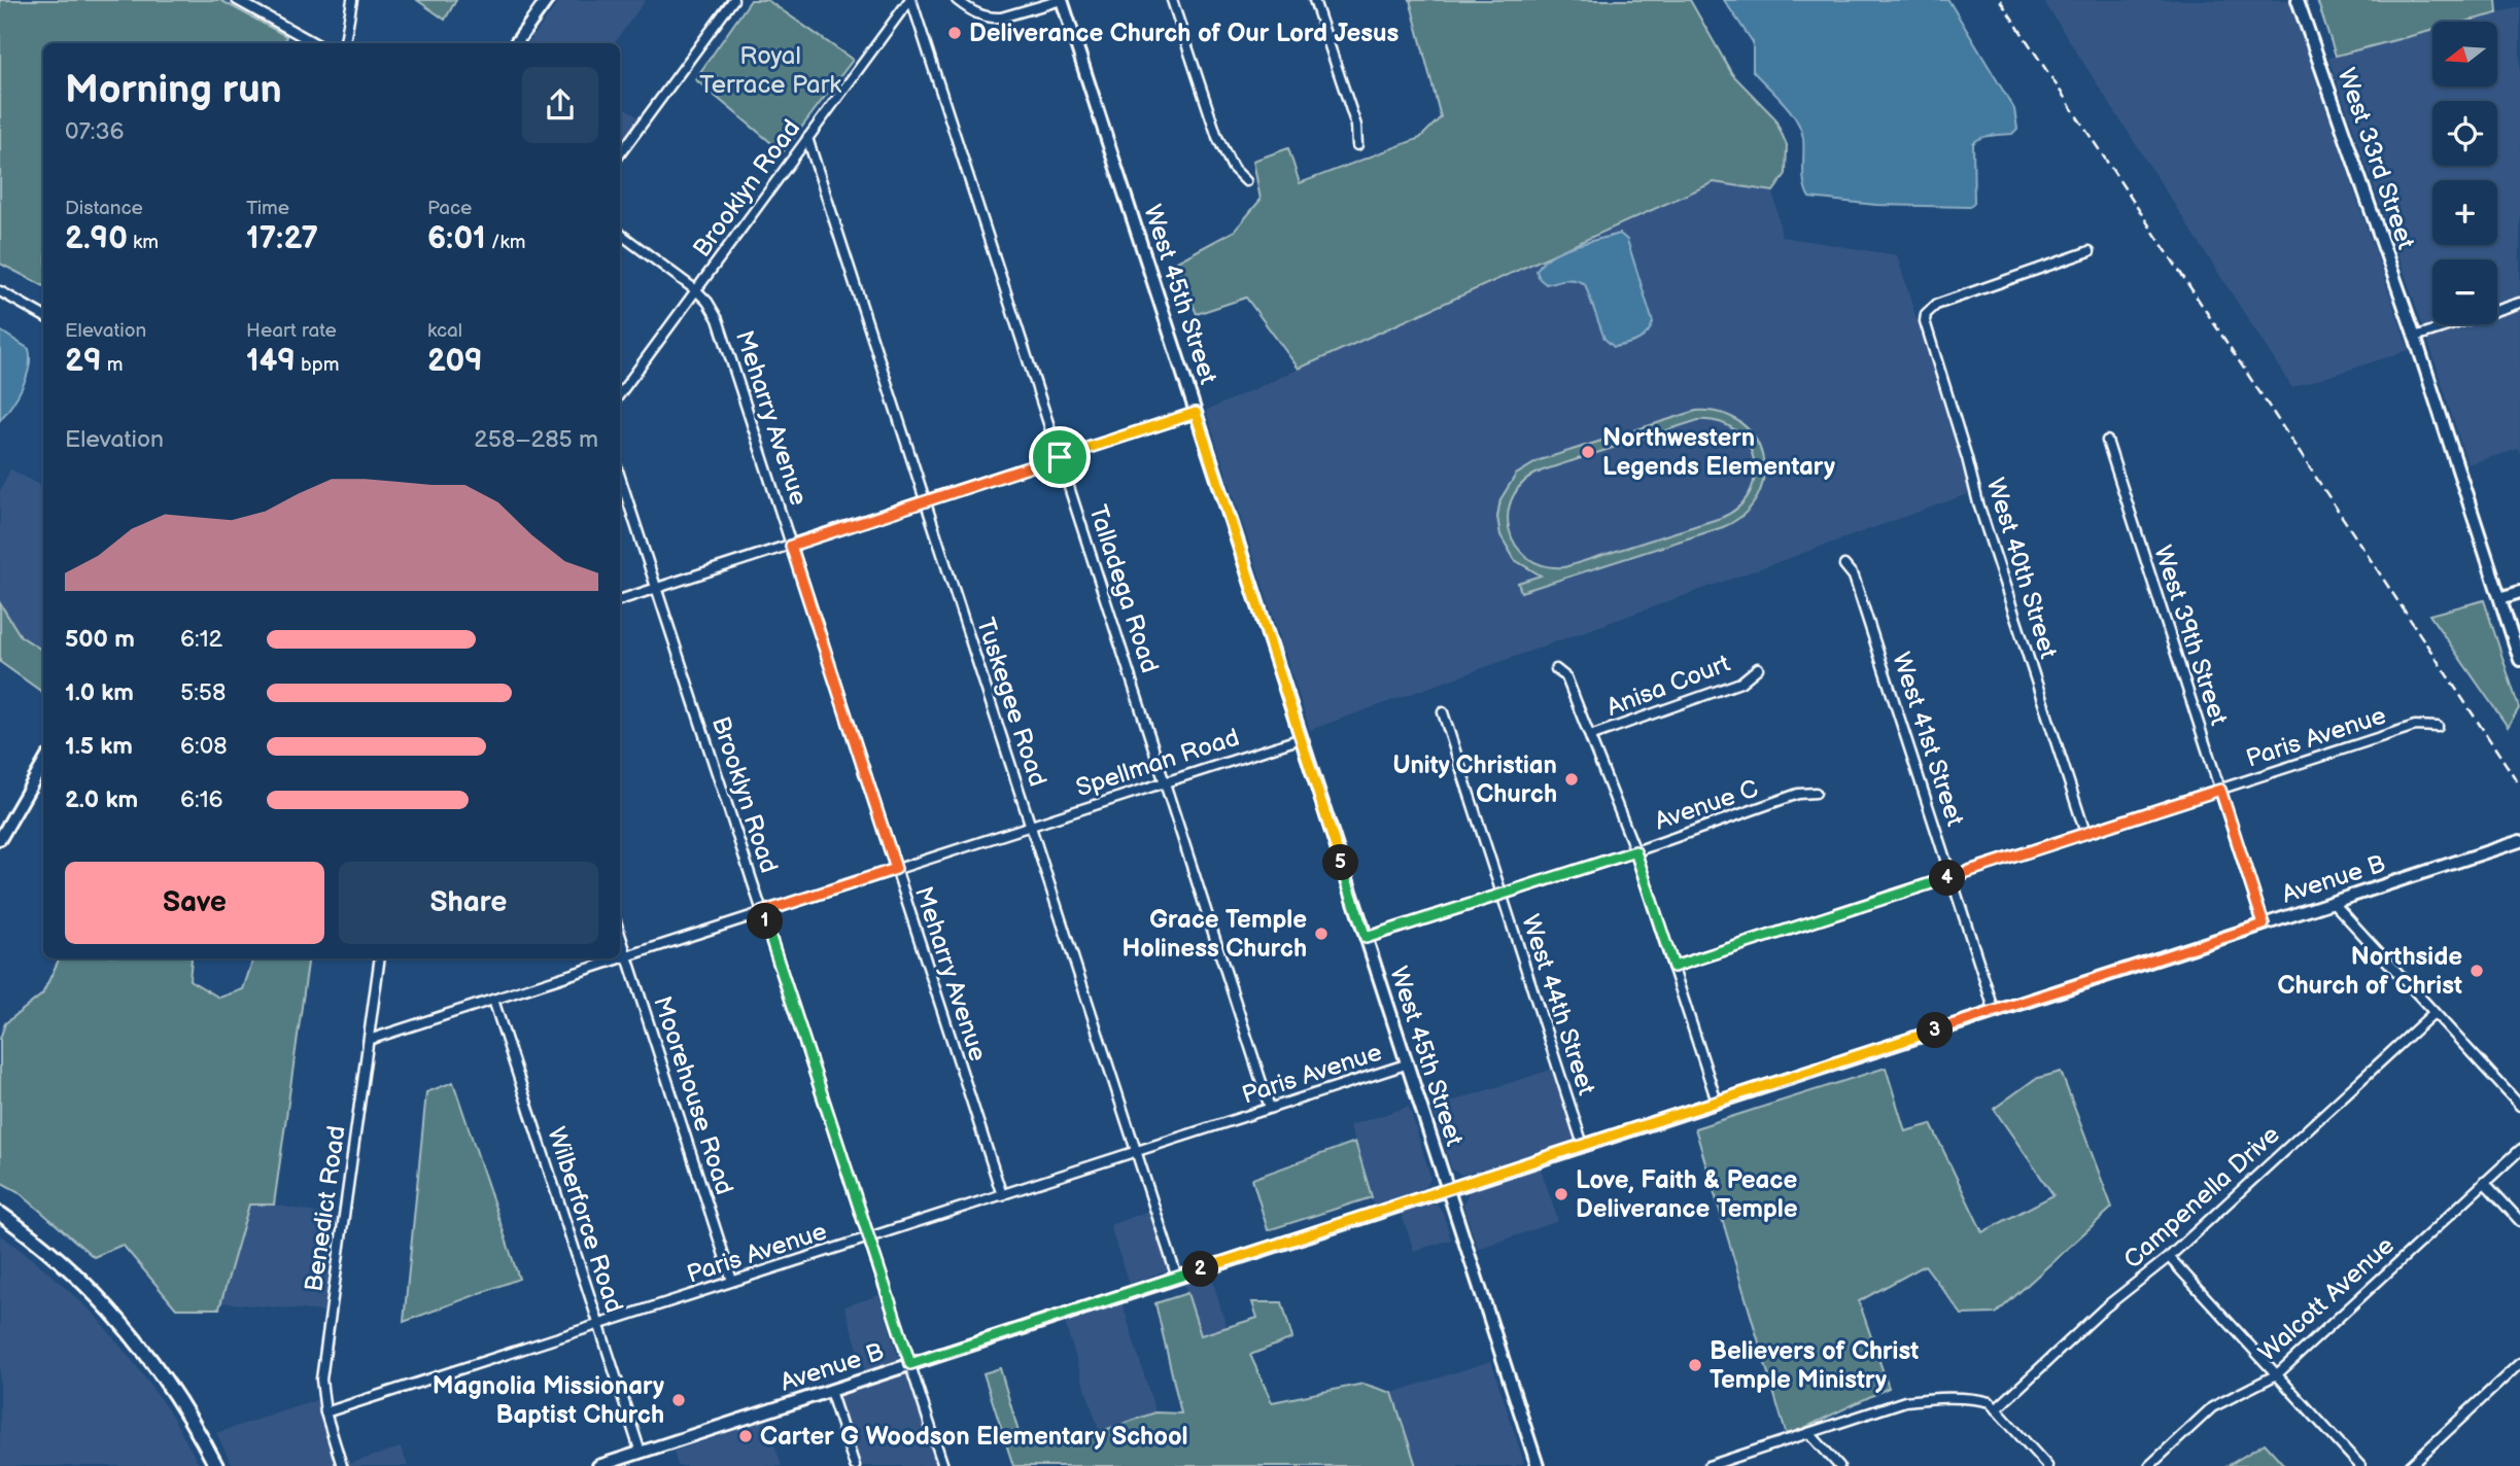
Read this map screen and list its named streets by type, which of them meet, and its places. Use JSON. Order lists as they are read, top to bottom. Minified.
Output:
{"streets":{"street":["West 33rd Street","Brooklyn Road","West 45th Street","Meharry Avenue","West 40th Street","Talladega Road","West 39th Street","Anisa Court","Tuskegee Road","Paris Avenue","West 41st Street","Spellman Road","Avenue C","Avenue B","West 44th Street","Moorehouse Road","Campenella Drive","Benedict Road","Wilberforce Road","Walcott Avenue"]},"crossings":[["Brooklyn Road","Meharry Avenue"],["Brooklyn Road","Talladega Road"],["Brooklyn Road","Tuskegee Road"],["Brooklyn Road","Paris Avenue"],["Brooklyn Road","Spellman Road"],["Brooklyn Road","Avenue B"],["West 45th Street","Paris Avenue"],["West 45th Street","Spellman Road"],["West 45th Street","Avenue C"],["West 45th Street","Avenue B"],["Meharry Avenue","Paris Avenue"],["Meharry Avenue","Spellman Road"],["West 40th Street","Paris Avenue"],["Talladega Road","Paris Avenue"],["Talladega Road","Spellman Road"],["West 39th Street","Paris Avenue"],["West 39th Street","Avenue B"],["Tuskegee Road","Paris Avenue"],["Tuskegee Road","Spellman Road"],["Tuskegee Road","Avenue B"],["Paris Avenue","West 41st Street"],["Paris Avenue","Moorehouse Road"],["Paris Avenue","Benedict Road"],["Paris Avenue","Wilberforce Road"],["West 41st Street","Avenue B"],["Spellman Road","Moorehouse Road"],["Spellman Road","Benedict Road"],["Spellman Road","Wilberforce Road"],["Avenue C","West 44th Street"],["Avenue B","West 44th Street"],["Avenue B","Wilberforce Road"]],"parks":["Royal Terrace Park"],"places":["Deliverance Church of Our Lord Jesus","Northwestern Legends Elementary","Unity Christian Church","Grace Temple Holiness Church","Northside Church of Christ","Love, Faith & Peace Deliverance Temple","Believers of Christ Temple Ministry","Magnolia Missionary Baptist Church","Carter G Woodson Elementary School"],"north":"left","page":{"map_buttons":["+","−"],"heading":["Morning run","07:36"],"stats":[["Distance","2.90 km"],["Time","17:27"],["Pace","6:01 /km"],["Elevation","29 m"],["Heart rate","149 bpm"],["kcal","209"]],"chart":["Elevation","258–285 m"],"list":[{"name":"500 m","note":"6:12"},{"name":"1.0 km","note":"5:58"},{"name":"1.5 km","note":"6:08"},{"name":"2.0 km","note":"6:16"}],"pins":["5","4","1","3","2"],"buttons":["Save","Share"]}}
